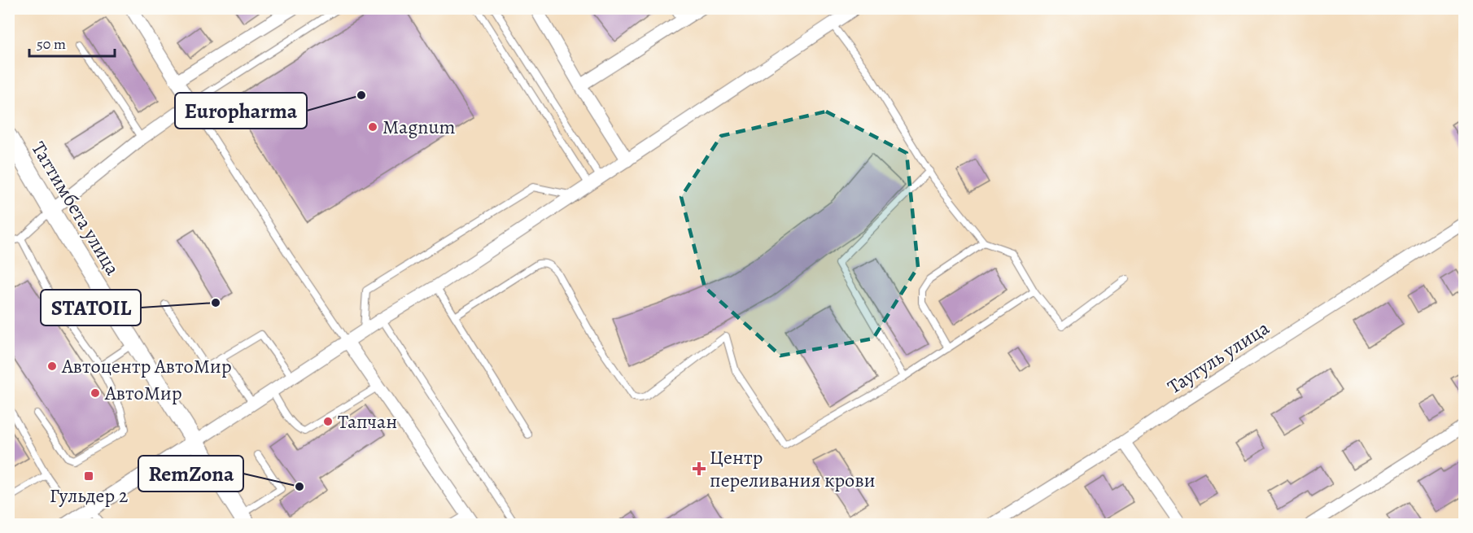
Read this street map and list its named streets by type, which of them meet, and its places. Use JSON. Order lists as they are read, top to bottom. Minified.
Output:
{"streets":{"main road":["Таттимбета улица"],"street":["Таугуль улица"]},"places":{"other":["Europharma","Magnum","STATOIL","Автоцентр АвтоМир","АвтоМир","Тапчан","RemZona"],"health":["Центр переливания крови"],"transit":["Гульдер 2"]},"scale_bar":"50 m"}
